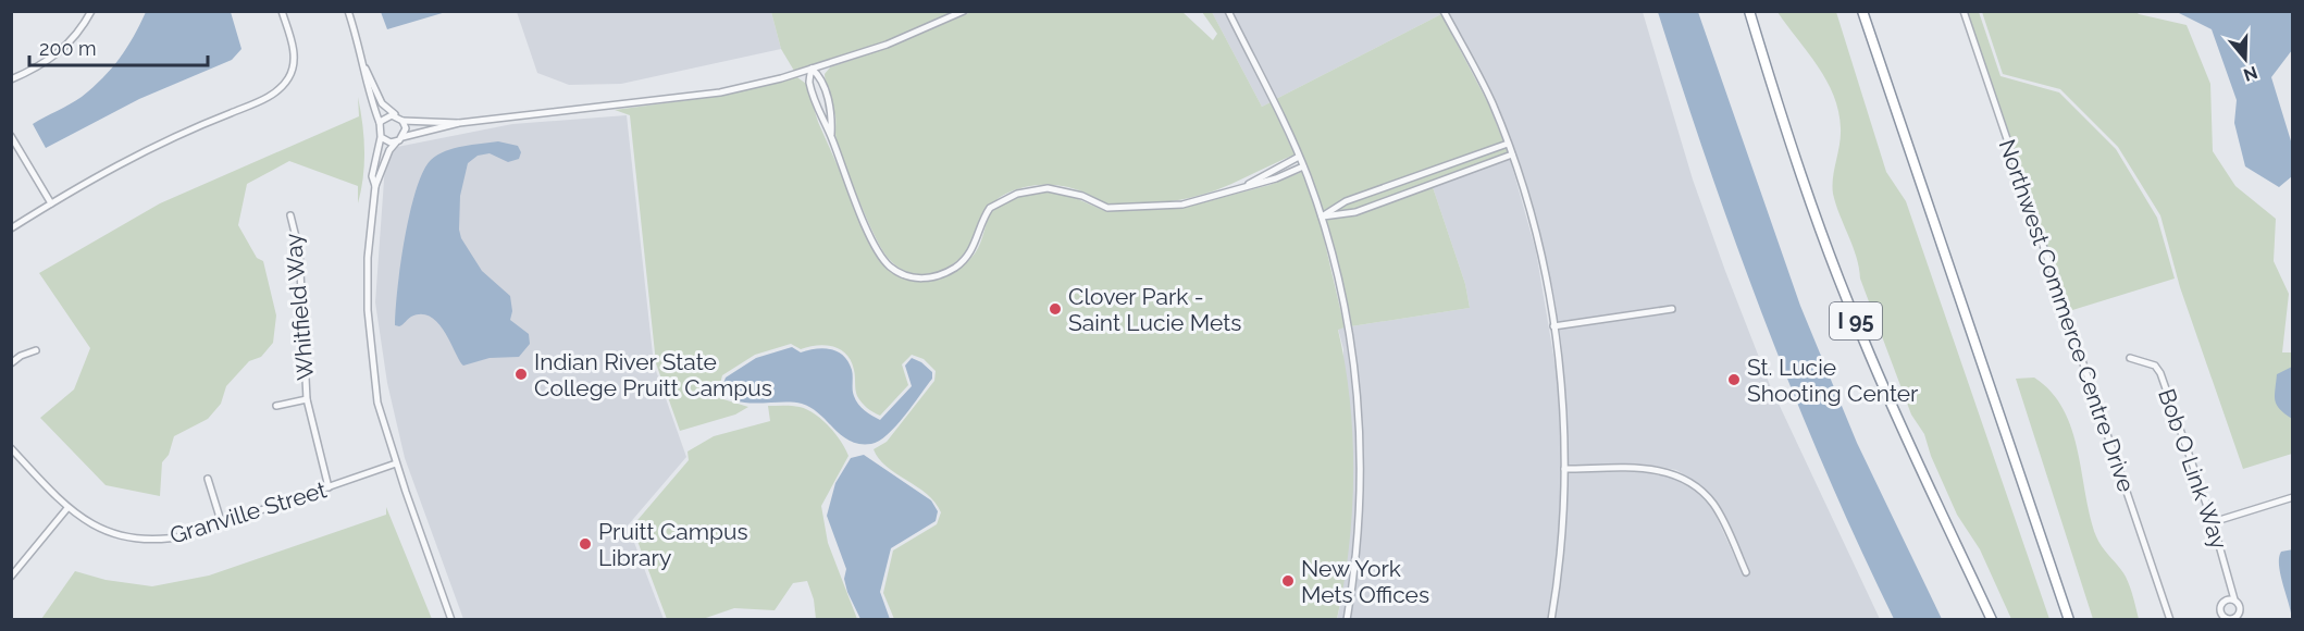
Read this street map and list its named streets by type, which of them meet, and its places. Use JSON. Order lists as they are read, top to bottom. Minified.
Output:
{"streets":{"highway":["I 95"],"street":["Whitfield Way","Northwest Commerce Centre Drive","Bob O Link Way","Granville Street"]},"crossings":[["Whitfield Way","Granville Street"]],"places":["Clover Park - Saint Lucie Mets","Indian River State College Pruitt Campus","St. Lucie Shooting Center","Pruitt Campus Library","New York Mets Offices"],"scale_bar":"200 m","north":"bottom"}
